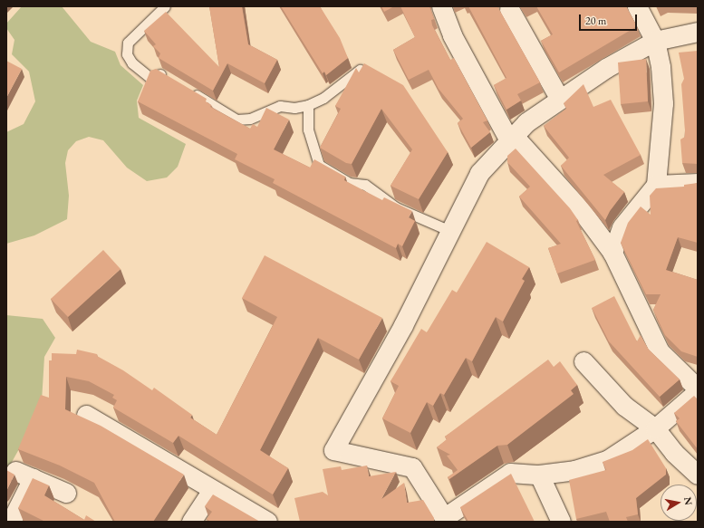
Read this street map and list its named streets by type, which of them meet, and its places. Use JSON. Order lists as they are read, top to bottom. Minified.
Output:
{"scale_bar":"20 m","north":"right"}
